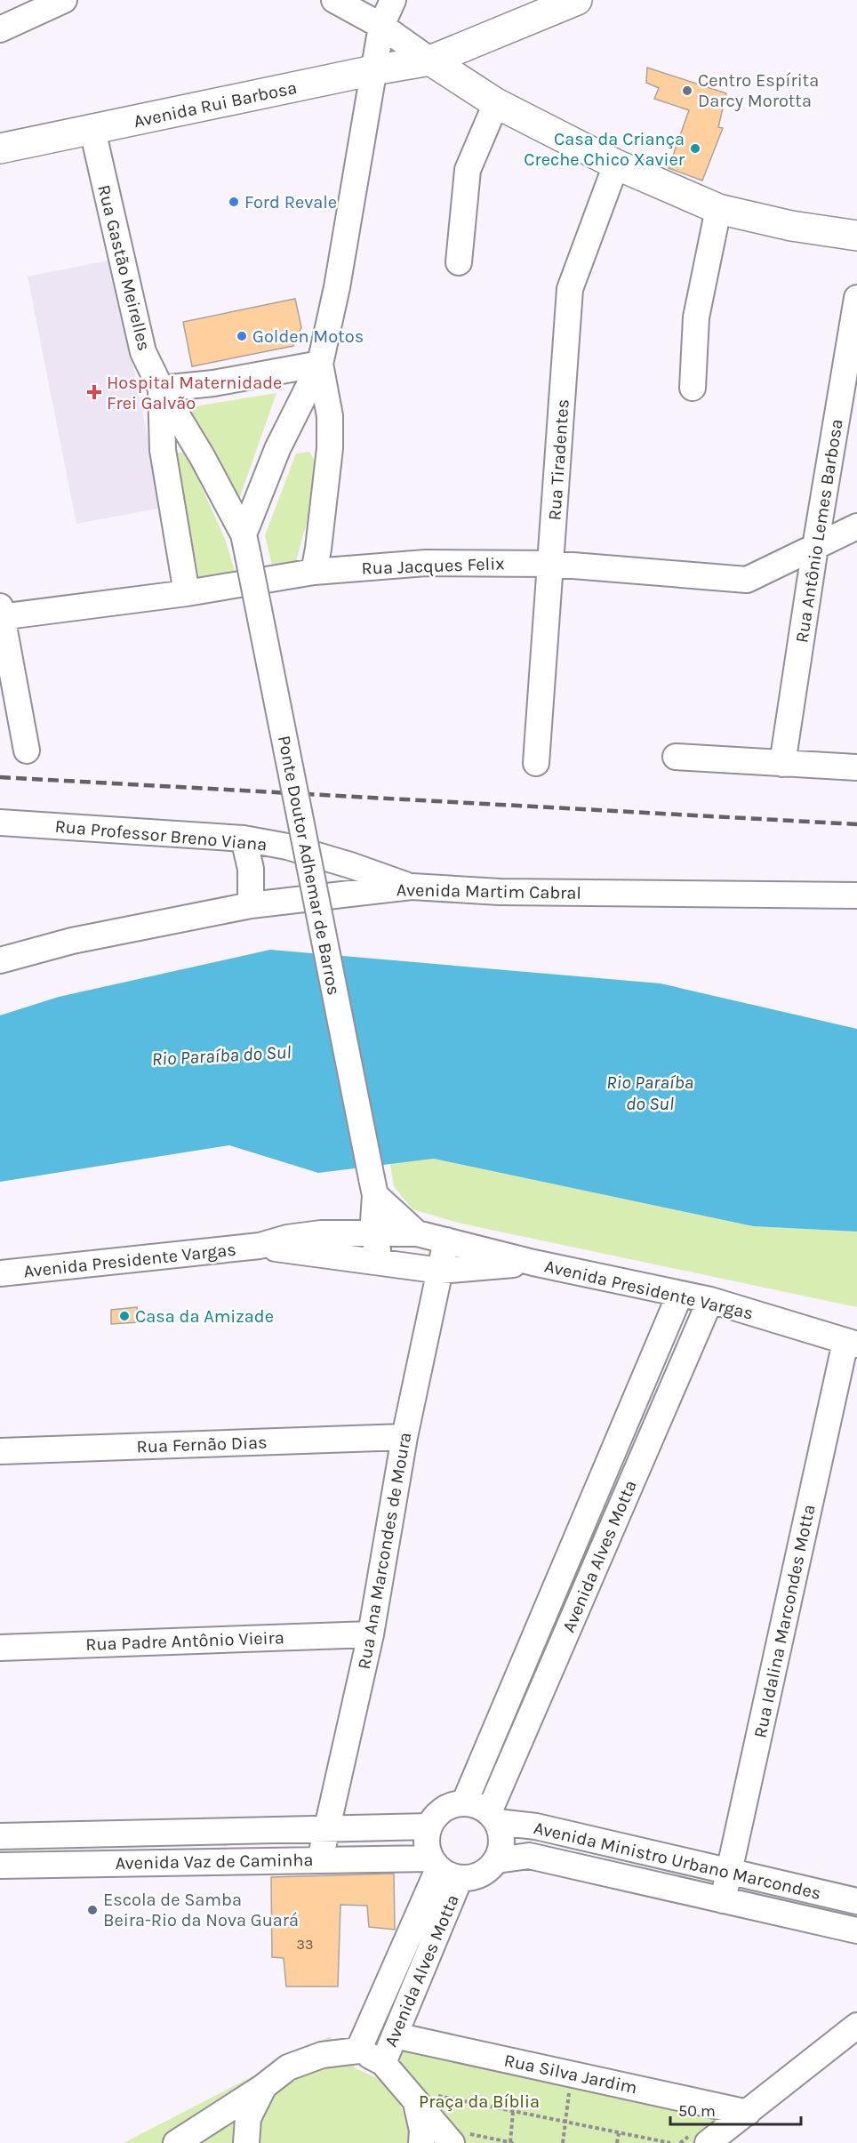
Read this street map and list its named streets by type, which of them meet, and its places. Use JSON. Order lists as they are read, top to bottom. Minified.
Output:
{"streets":{"main road":["Avenida Rui Barbosa"],"street":["Rua Gastão Meirelles","Rua Tiradentes","Rua Antônio Lemes Barbosa","Rua Jacques Felix","Rua Professor Breno Viana","Ponte Doutor Adhemar de Barros","Avenida Martim Cabral","Avenida Presidente Vargas","Rua Fernão Dias","Rua Ana Marcondes de Moura","Avenida Alves Motta","Rua Idalina Marcondes Motta","Rua Padre Antônio Vieira","Avenida Ministro Urbano Marcondes","Avenida Vaz de Caminha","Rua Silva Jardim"]},"crossings":[["Avenida Rui Barbosa","Rua Gastão Meirelles"],["Rua Gastão Meirelles","Rua Jacques Felix"],["Rua Gastão Meirelles","Ponte Doutor Adhemar de Barros"],["Rua Tiradentes","Rua Jacques Felix"],["Rua Antônio Lemes Barbosa","Rua Jacques Felix"],["Rua Professor Breno Viana","Avenida Martim Cabral"],["Ponte Doutor Adhemar de Barros","Avenida Presidente Vargas"],["Avenida Presidente Vargas","Rua Ana Marcondes de Moura"],["Avenida Presidente Vargas","Avenida Alves Motta"],["Avenida Presidente Vargas","Rua Idalina Marcondes Motta"],["Rua Fernão Dias","Rua Ana Marcondes de Moura"],["Rua Ana Marcondes de Moura","Rua Padre Antônio Vieira"],["Rua Ana Marcondes de Moura","Avenida Vaz de Caminha"],["Avenida Alves Motta","Avenida Ministro Urbano Marcondes"],["Avenida Alves Motta","Avenida Vaz de Caminha"],["Avenida Alves Motta","Rua Silva Jardim"],["Rua Idalina Marcondes Motta","Avenida Ministro Urbano Marcondes"],["Avenida Ministro Urbano Marcondes","Avenida Vaz de Caminha"]],"water":["Rio Paraíba do Sul"],"parks":["Praça da Bíblia"],"places":{"other":["Centro Espírita Darcy Morotta","Casa da Criança Creche Chico Xavier","Ford Revale","Golden Motos","Casa da Amizade","Escola de Samba Beira-Rio da Nova Guará"],"health":["Hospital Maternidade Frei Galvão"]},"house_numbers":["33"],"scale_bar":"50 m"}
